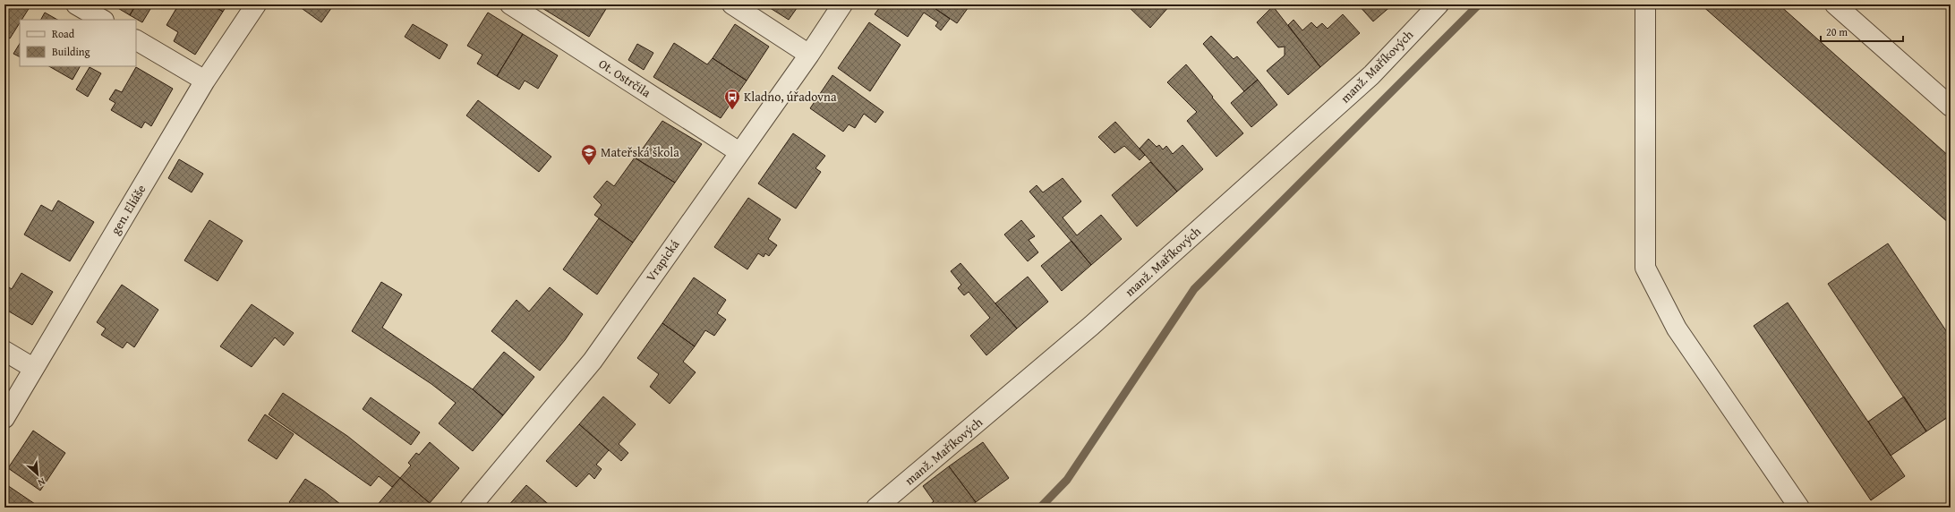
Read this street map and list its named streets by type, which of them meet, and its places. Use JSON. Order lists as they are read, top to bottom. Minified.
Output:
{"streets":{"street":["manž. Maříkových","Ot. Ostrčila","gen. Eliáše","Vrapická"]},"crossings":[["Ot. Ostrčila","Vrapická"]],"places":{"bus stop":["Kladno, úřadovna"],"school or university":["Mateřská škola"]},"legend":["Road","Building"],"scale_bar":"20 m","north":"bottom right"}
